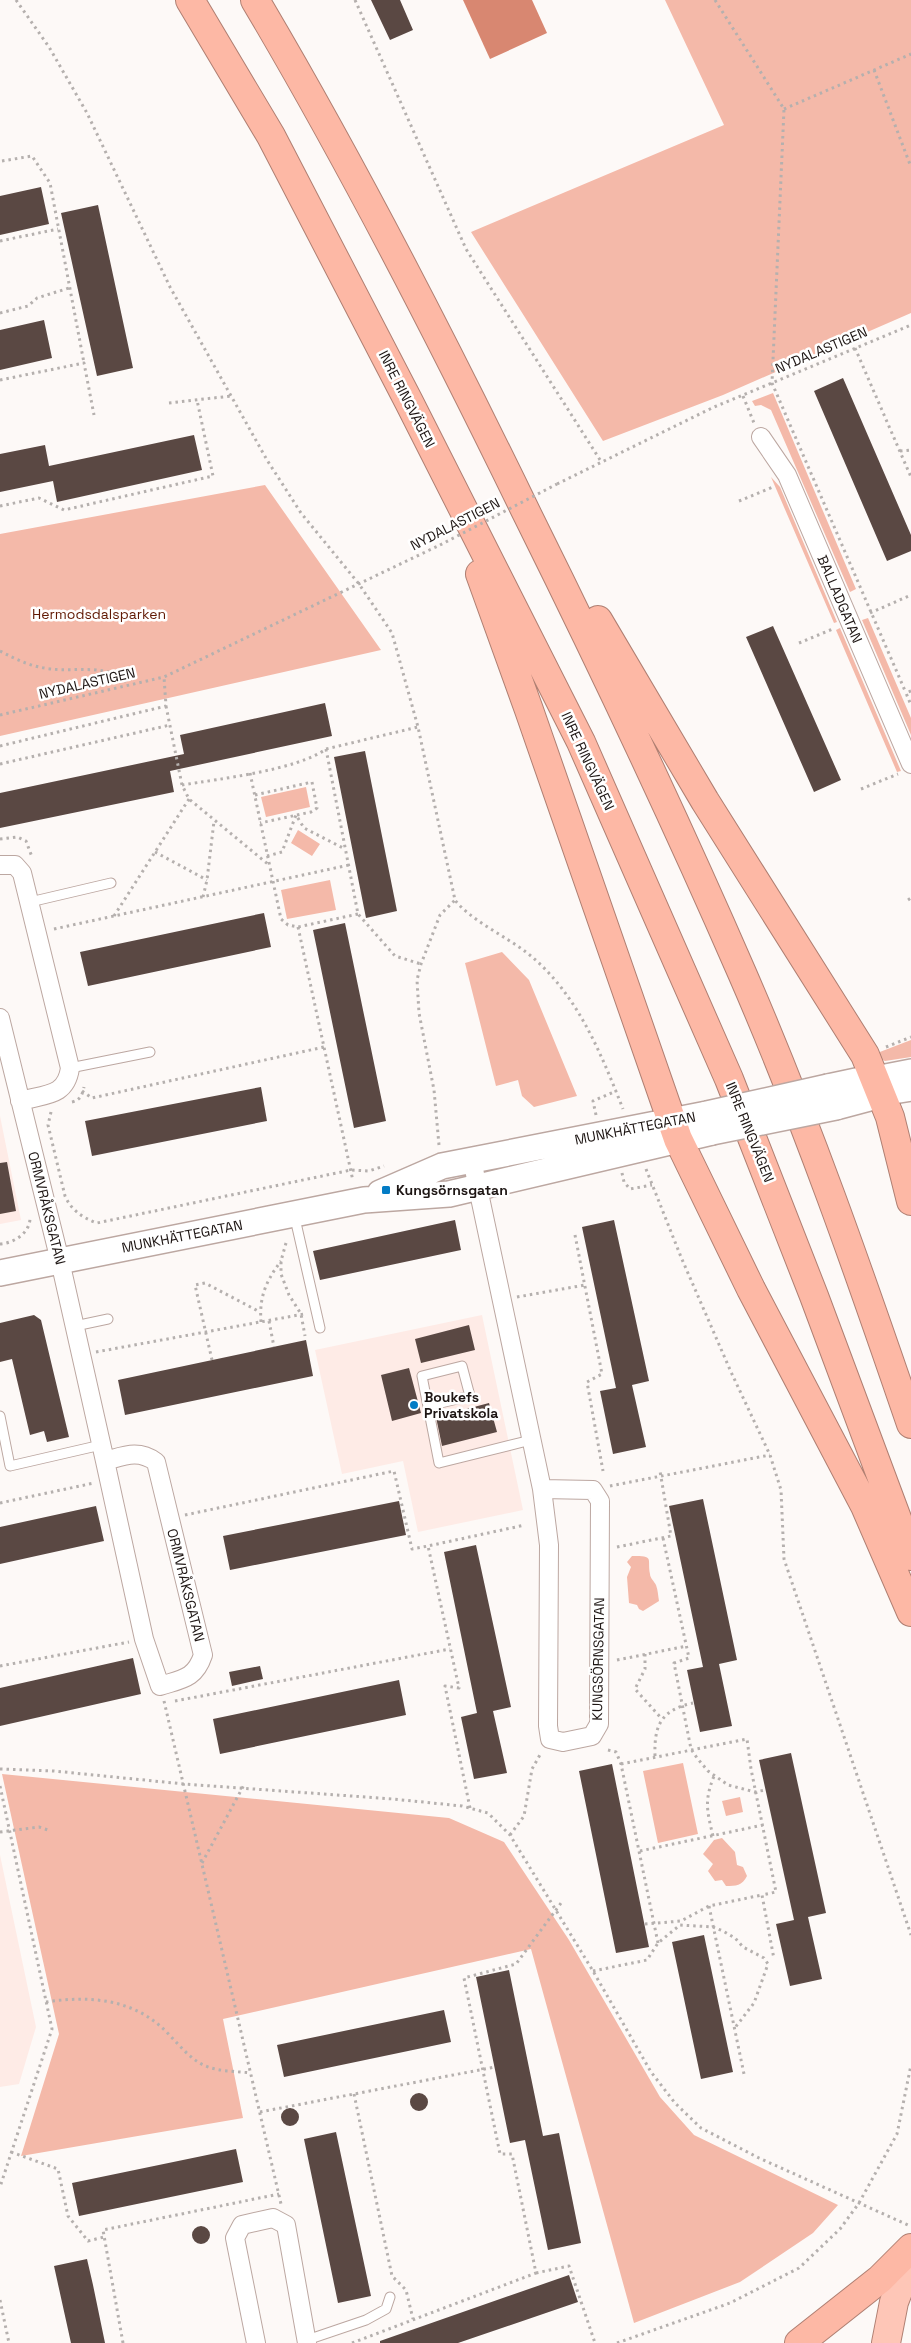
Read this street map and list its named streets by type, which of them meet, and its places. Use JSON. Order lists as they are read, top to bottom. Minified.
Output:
{"streets":{"highway":["INRE RINGVÄGEN"],"main road":["MUNKHÄTTEGATAN"],"street":["BALLADGATAN","ORMVRÅKSGATAN","KUNGSÖRNSGATAN"],"path":["NYDALASTIGEN"]},"crossings":[["MUNKHÄTTEGATAN","ORMVRÅKSGATAN"]],"parks":["Hermodsdalsparken"],"places":{"transit":["Kungsörnsgatan"],"other":["Boukefs Privatskola"]}}
